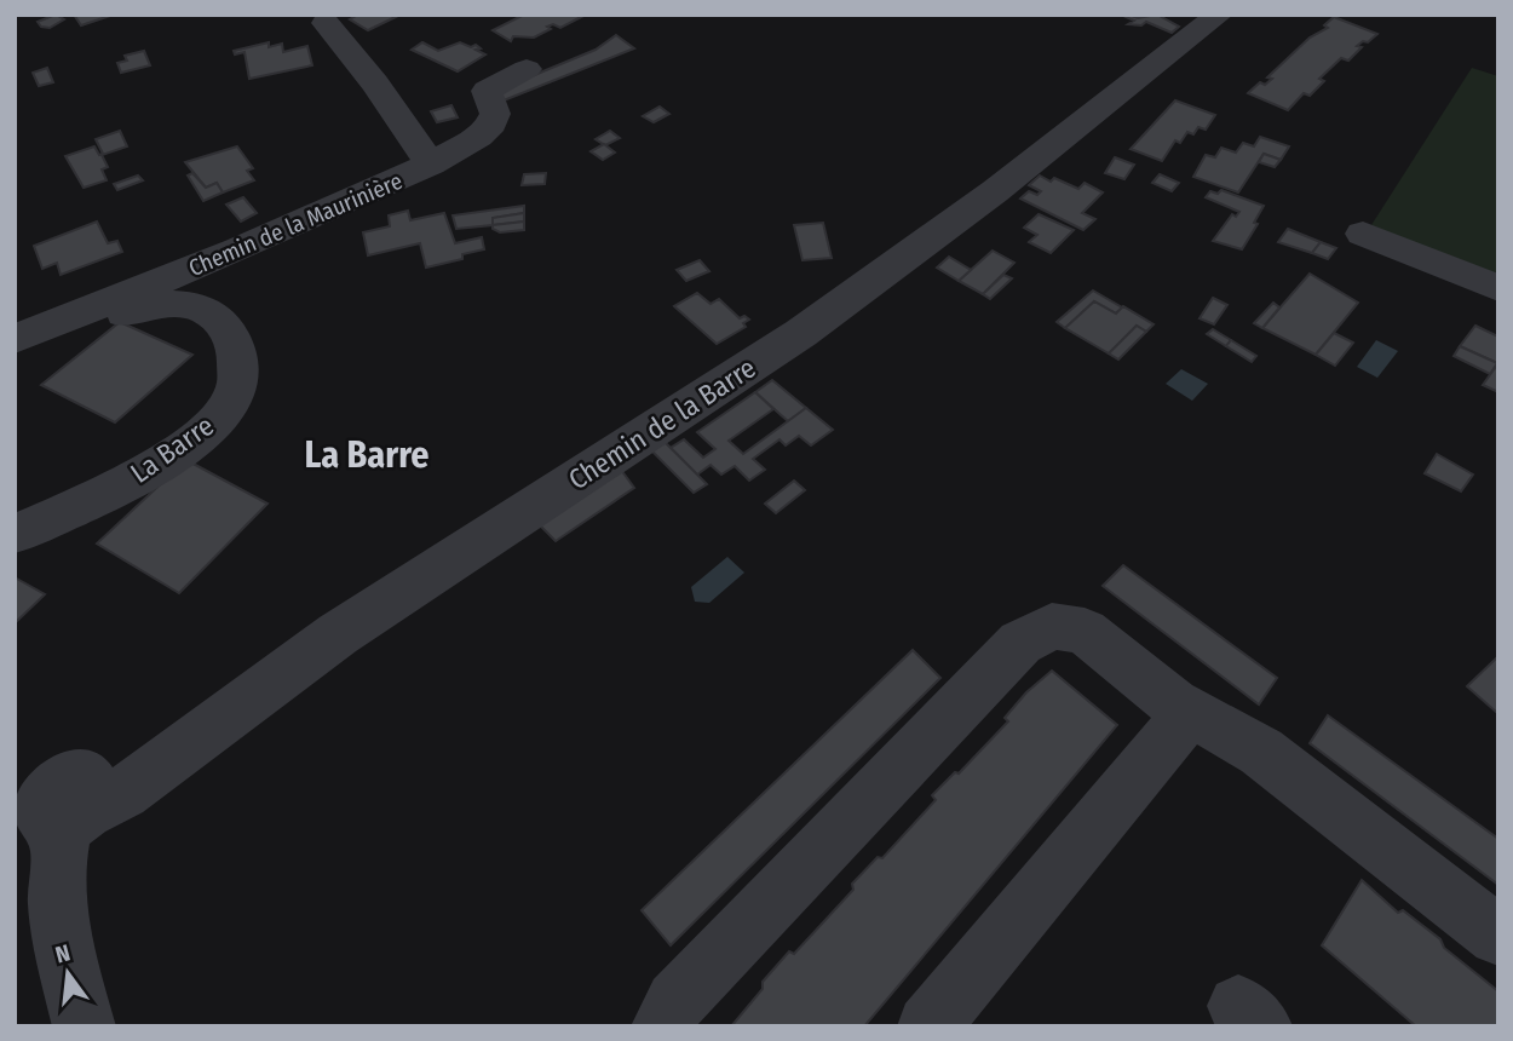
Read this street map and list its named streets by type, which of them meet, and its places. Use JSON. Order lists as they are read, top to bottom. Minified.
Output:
{"streets":{"street":["Chemin de la Maurinière","Chemin de la Barre","La Barre"]},"districts":["La Barre"],"north":"top"}
